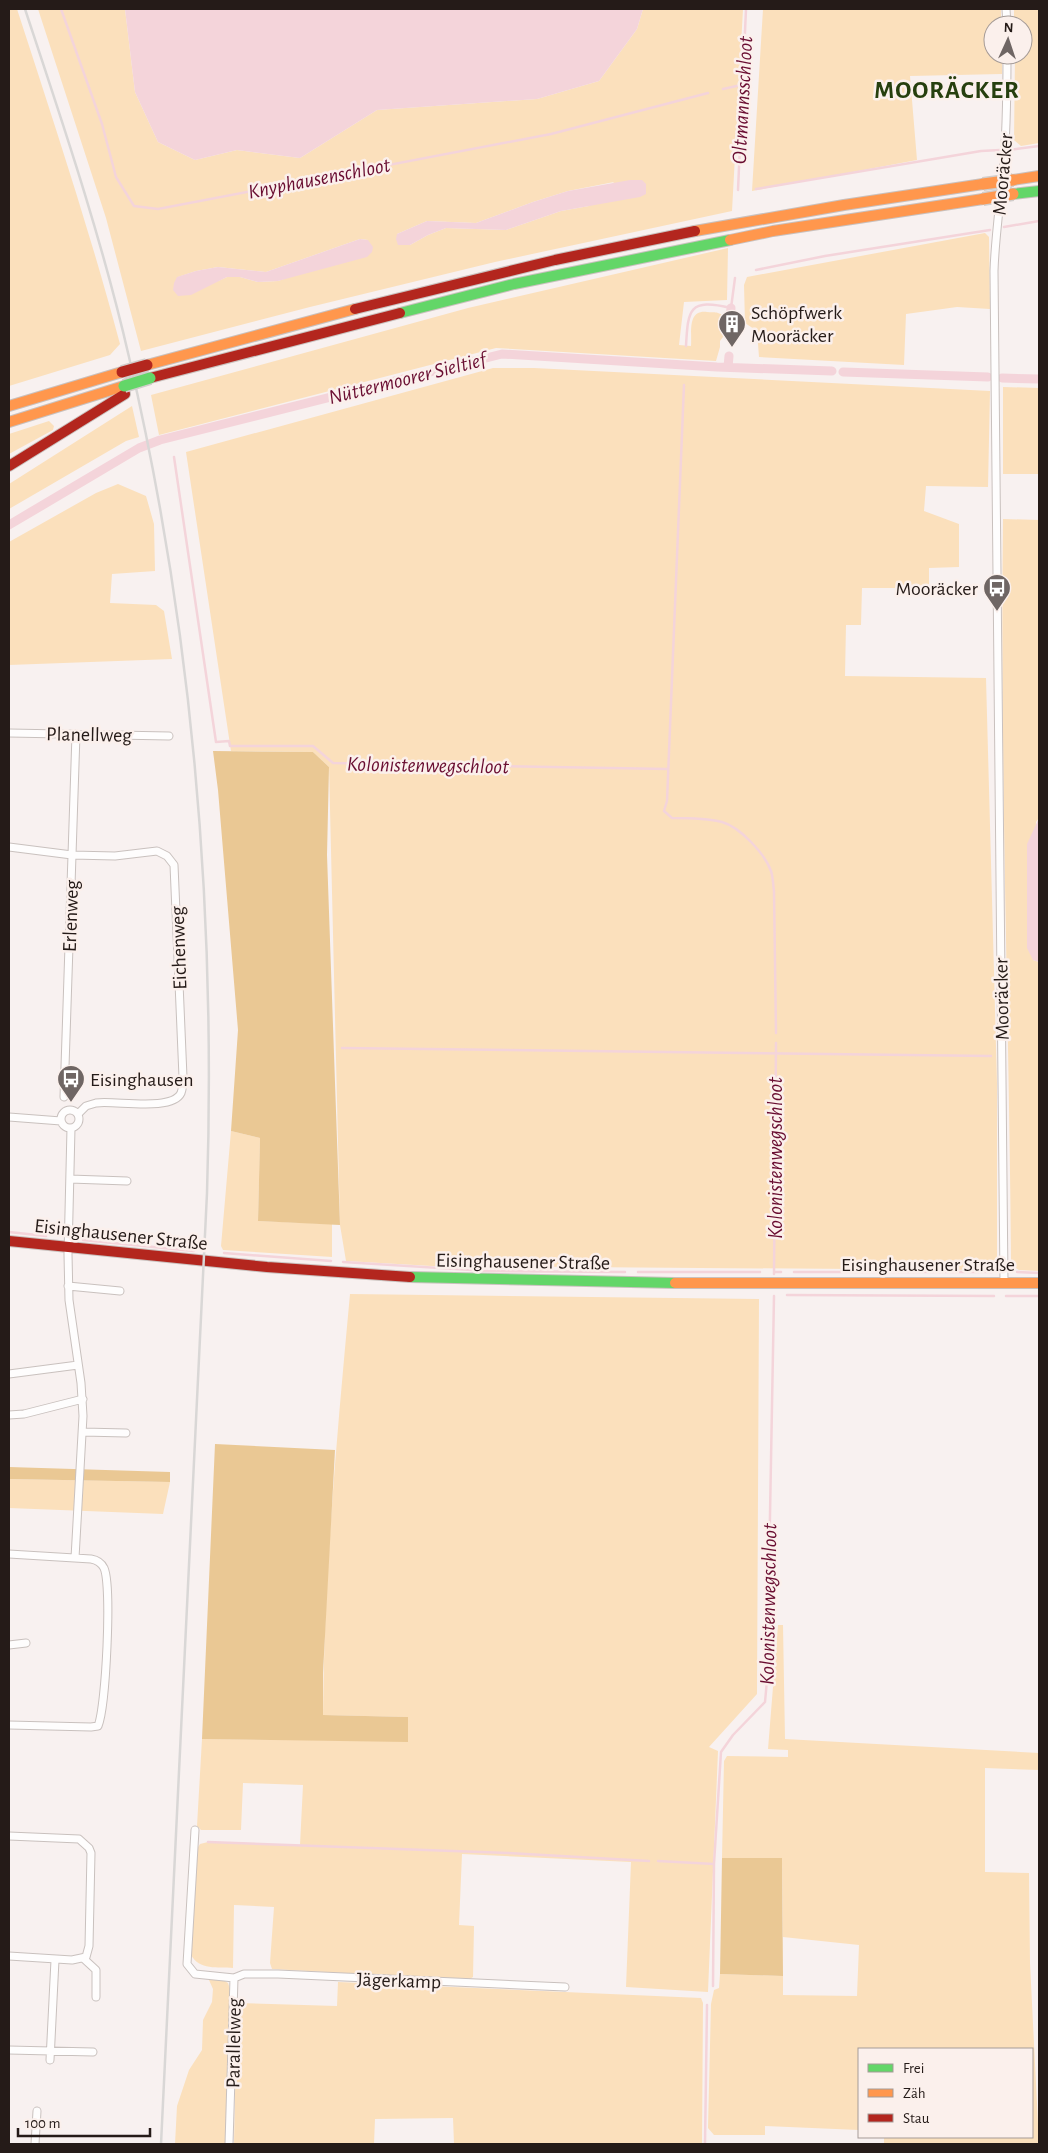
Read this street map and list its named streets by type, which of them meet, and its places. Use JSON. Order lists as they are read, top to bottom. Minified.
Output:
{"streets":{"main road":["Eisinghausener Straße"],"street":["Mooräcker","Planellweg","Erlenweg","Eichenweg","Jägerkamp","Parallelweg"]},"crossings":[["Mooräcker","Eisinghausener Straße"],["Planellweg","Erlenweg"],["Erlenweg","Eichenweg"],["Jägerkamp","Parallelweg"]],"districts":["MOORÄCKER"],"water":["Oltmannsschloot","Knyphausenschloot","Nüttermoorer Sieltief","Kolonistenwegschloot"],"places":{"building":["Schöpfwerk Mooräcker"],"bus stop":["Mooräcker","Eisinghausen"]},"legend":["Frei","Zäh","Stau"],"scale_bar":"100 m","north":"top"}
